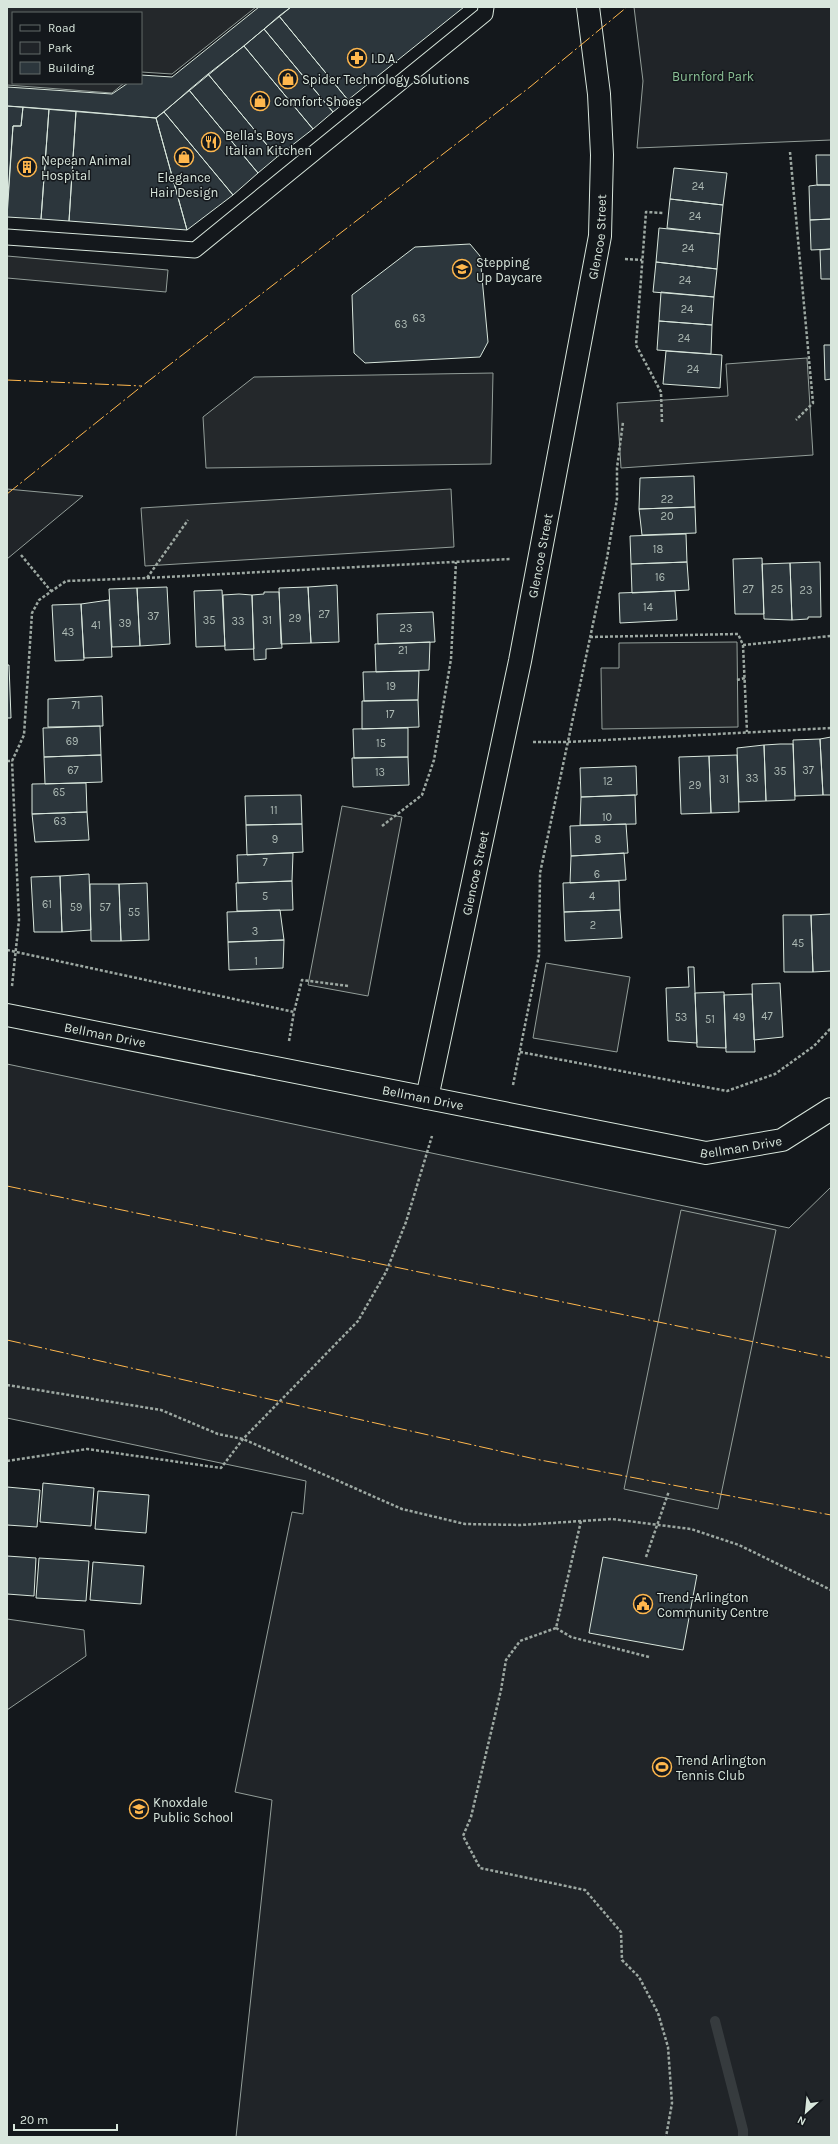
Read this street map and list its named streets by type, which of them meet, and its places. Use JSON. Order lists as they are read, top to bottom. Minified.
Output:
{"streets":{"street":["Glencoe Street","Bellman Drive"]},"crossings":[["Glencoe Street","Bellman Drive"]],"parks":["Burnford Park"],"places":{"pharmacy":["I.D.A."],"shop":["Spider Technology Solutions","Comfort Shoes","Elegance Hair Design"],"restaurant":["Bella's Boys Italian Kitchen"],"building":["Nepean Animal Hospital"],"school or university":["Stepping Up Daycare","Knoxdale Public School"],"public building":["Trend-Arlington Community Centre"],"sports":["Trend Arlington Tennis Club"]},"house_numbers":["24","24","24","24","24","63","63","24","24","22","20","18","16","27","25","23","14","27","37","29","35","31","33","39","41","23","43","21","19","71","17","69","15","67","37","35","13","33","31","12","29","65","11","10","63","9","8","7","6","5","4","61","59","57","55","2","3","45","1","47","53","49","51"],"legend":["Road","Park","Building"],"scale_bar":"20 m","north":"bottom left"}
